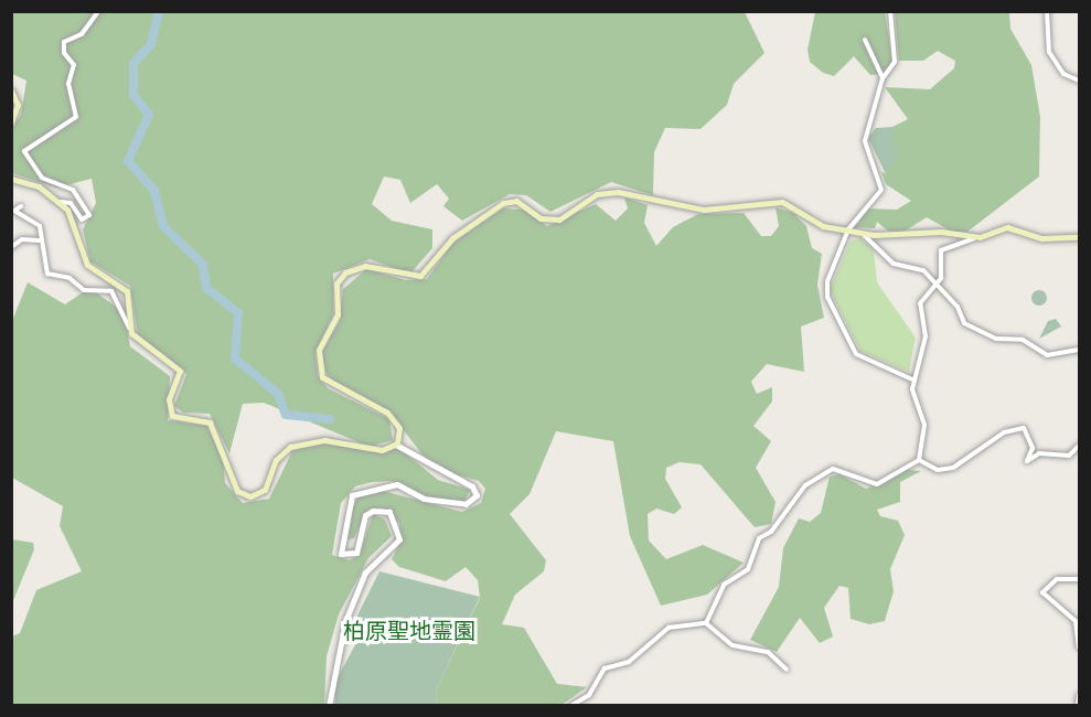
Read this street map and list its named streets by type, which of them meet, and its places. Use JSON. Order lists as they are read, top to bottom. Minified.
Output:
{"parks":["柏原聖地霊園"]}
